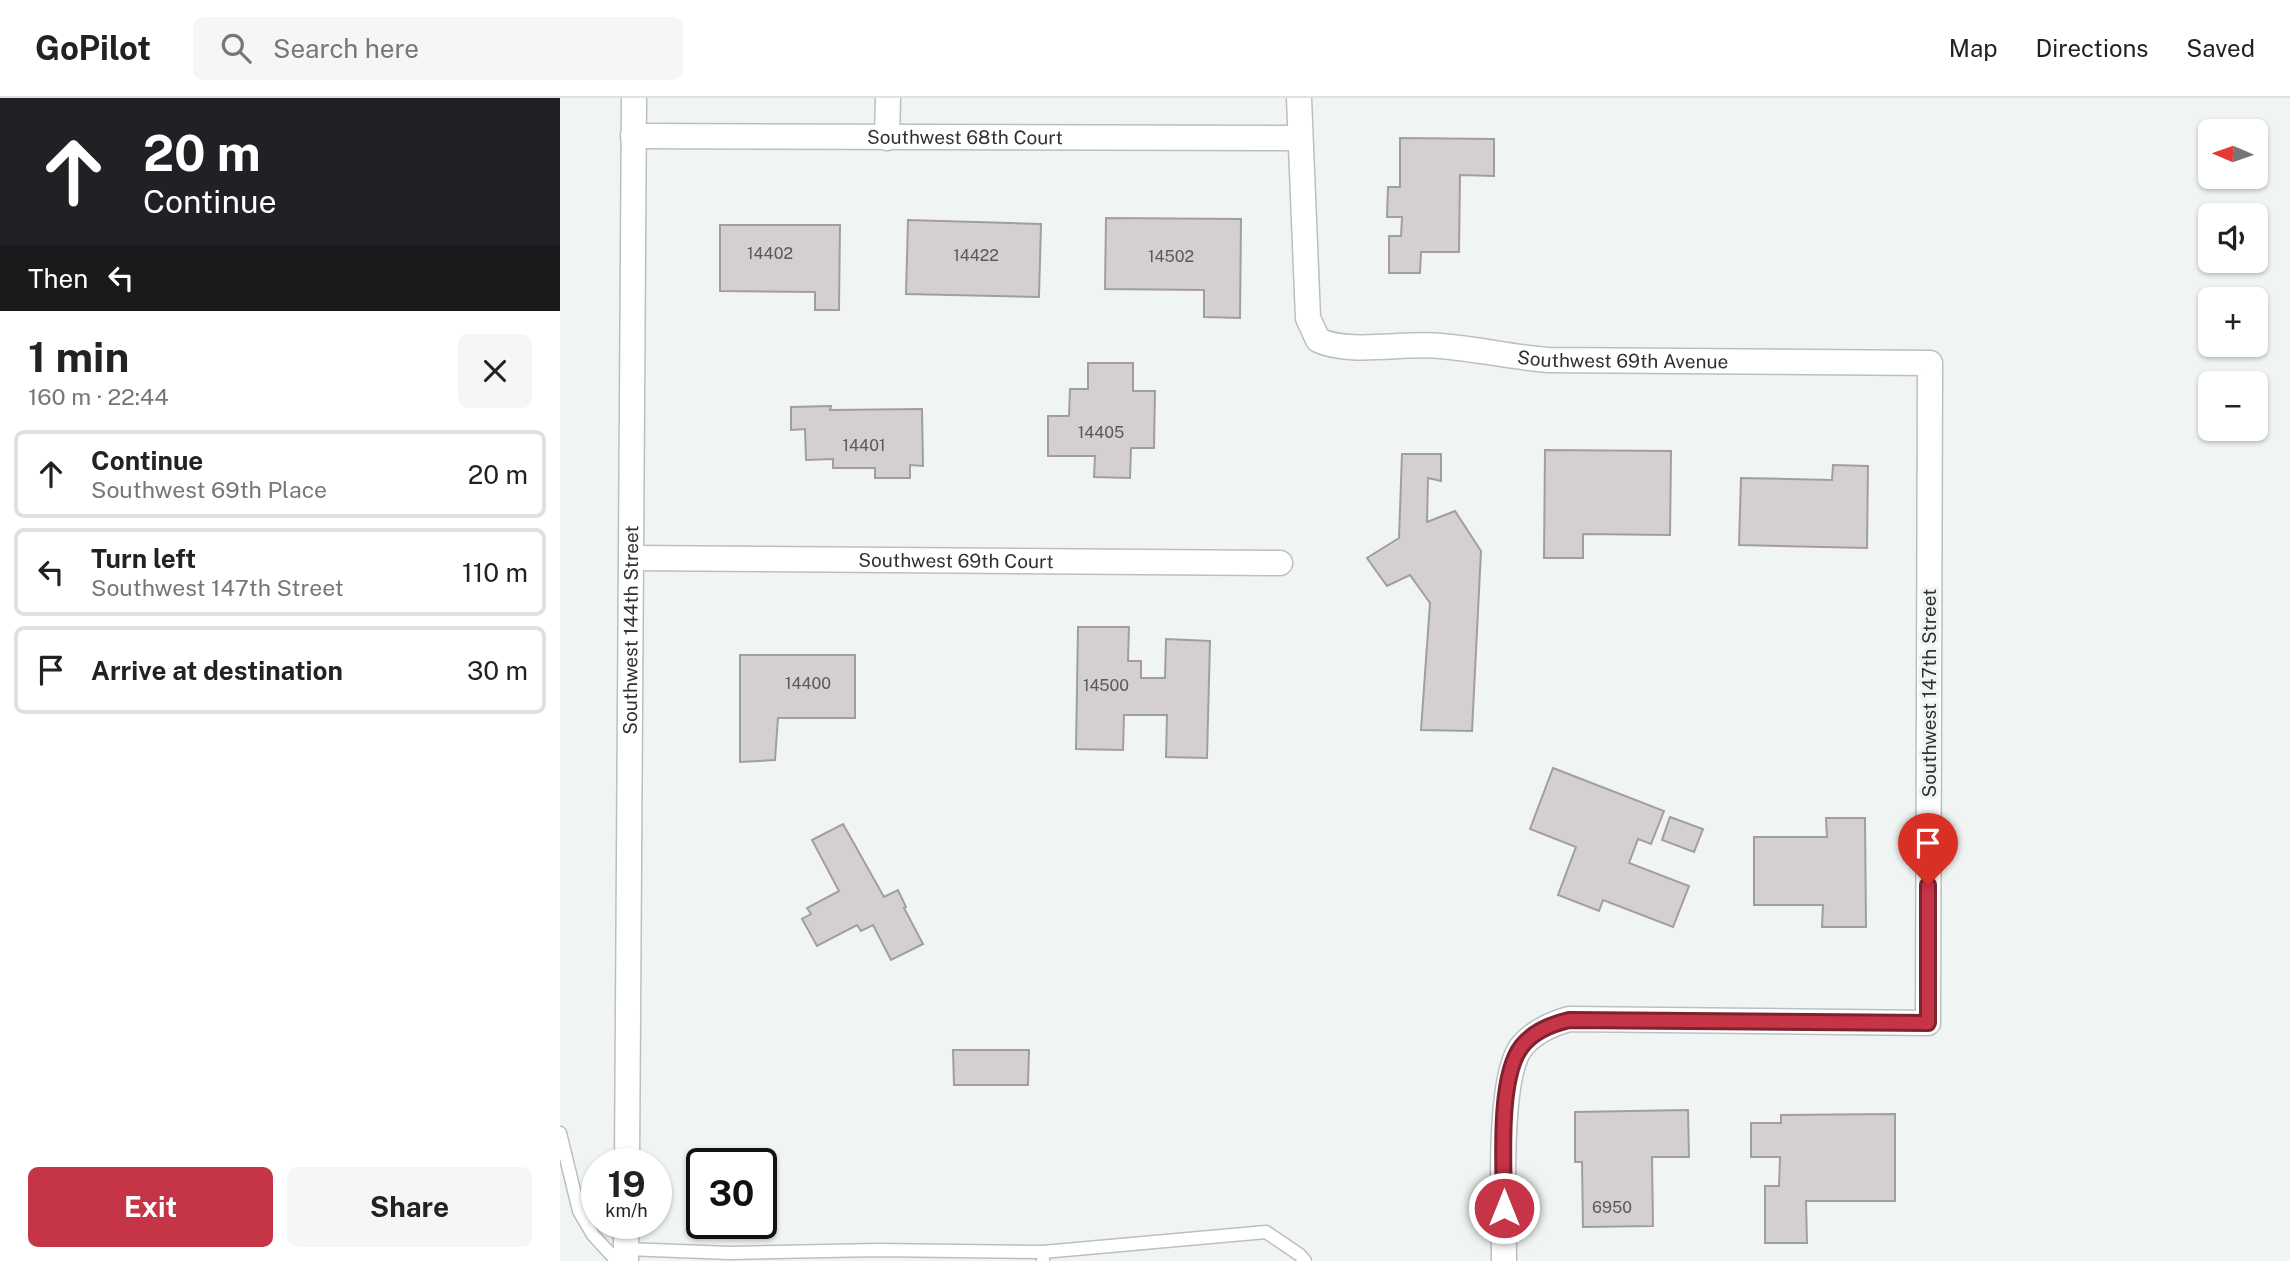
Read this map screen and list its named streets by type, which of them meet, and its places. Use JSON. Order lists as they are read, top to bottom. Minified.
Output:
{"streets":{"street":["Southwest 68th Court","Southwest 69th Avenue","Southwest 69th Court","Southwest 144th Street","Southwest 147th Street"]},"crossings":[["Southwest 68th Court","Southwest 69th Avenue"],["Southwest 68th Court","Southwest 144th Street"],["Southwest 69th Avenue","Southwest 147th Street"],["Southwest 69th Court","Southwest 144th Street"]],"house_numbers":["14402","14422","14502","14405","14401","14400","14500","6950"],"north":"left","page":{"header":"GoPilot","search":"Search here","nav":["Map","Directions","Saved"],"turn":["20 m","Continue"],"map_buttons":["+","−"],"then":"Then","heading":["1 min","160 m · 22:44"],"list":[{"name":"Continue","note":"Southwest 69th Place","value":"20 m"},{"name":"Turn left","note":"Southwest 147th Street","value":"110 m"},{"name":"Arrive at destination","value":"30 m"}],"speed":"19 km/h","limit":"30","buttons":["Exit","Share"]}}
